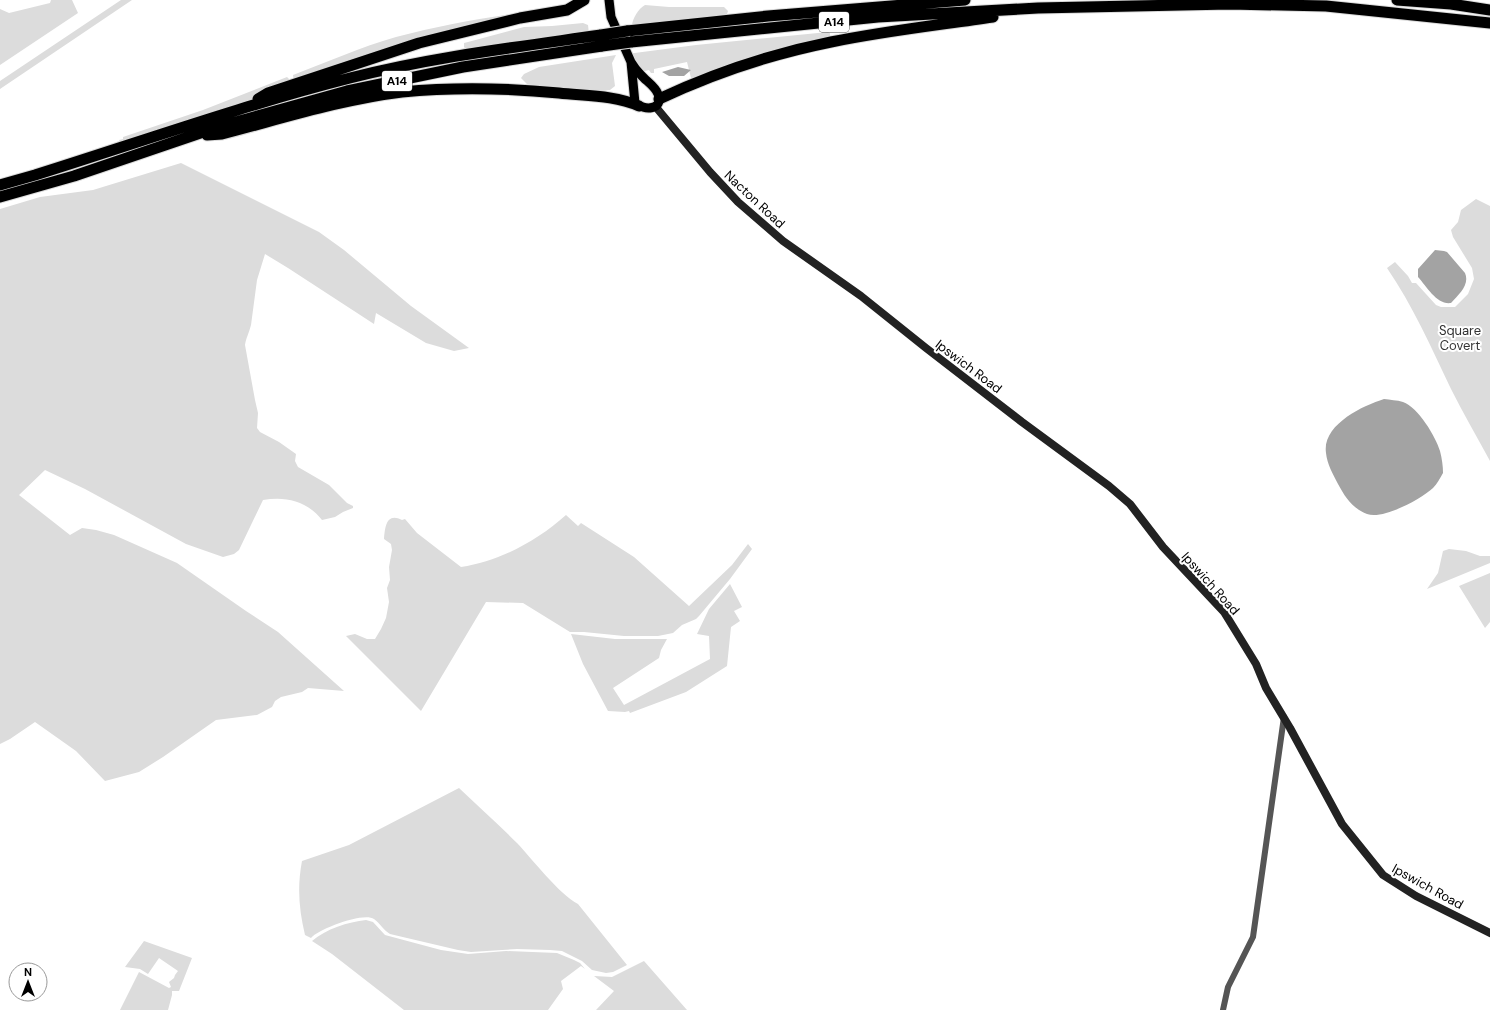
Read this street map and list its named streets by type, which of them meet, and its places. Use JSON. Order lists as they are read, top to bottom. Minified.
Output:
{"streets":{"highway":["A14"],"street":["Nacton Road","Ipswich Road"]},"crossings":[["A14","Nacton Road"],["Nacton Road","Ipswich Road"]],"parks":["Square Covert"],"north":"top"}
